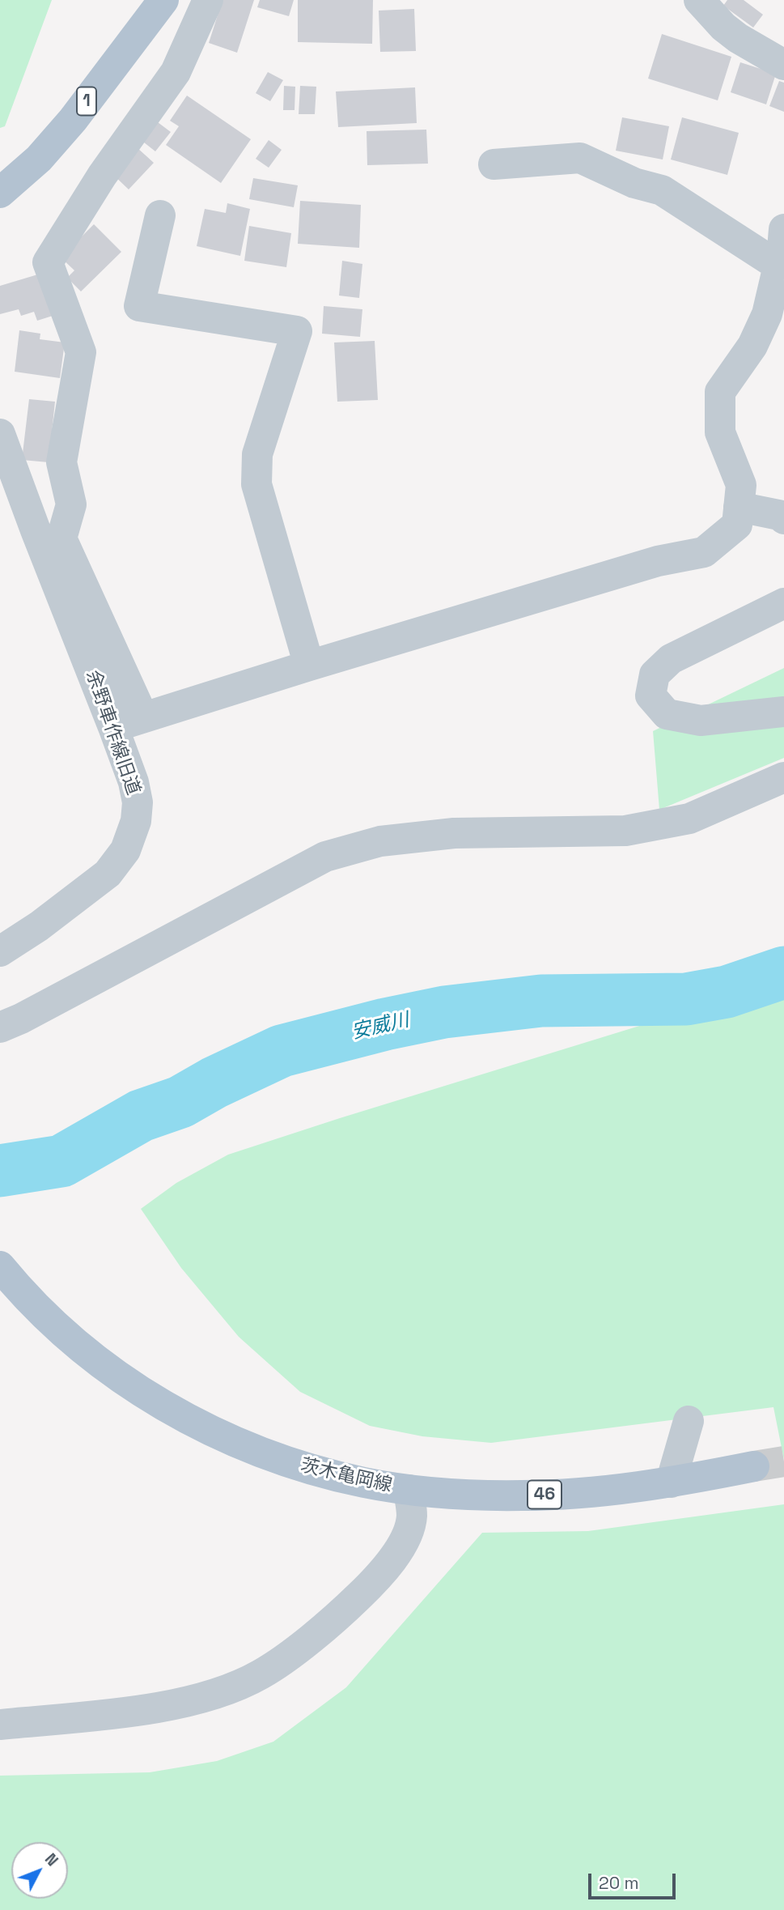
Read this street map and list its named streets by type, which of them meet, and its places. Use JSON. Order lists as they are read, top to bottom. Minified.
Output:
{"streets":{"main road":["1","茨木亀岡線","46"],"street":["余野車作線旧道"]},"water":["安威川"],"scale_bar":"20 m","north":"top right"}
